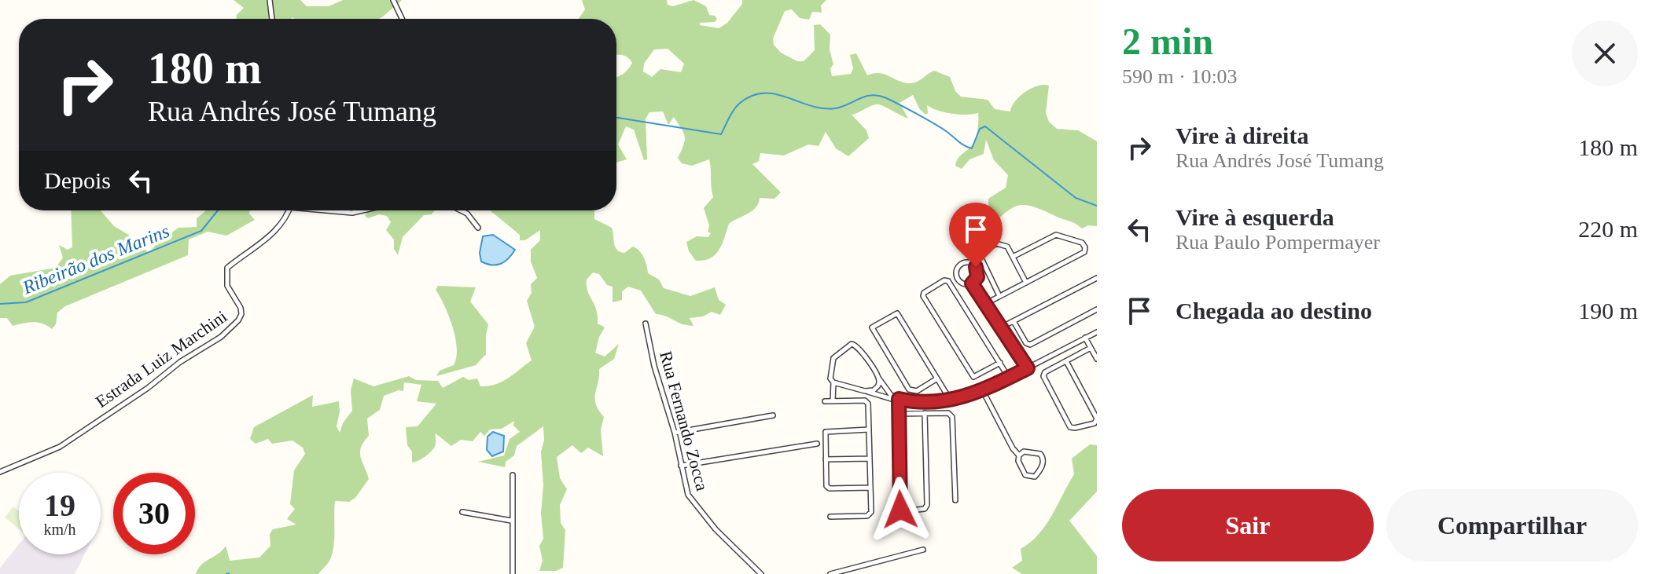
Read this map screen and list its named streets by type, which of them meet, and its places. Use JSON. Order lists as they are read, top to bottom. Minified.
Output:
{"streets":{"street":["Estrada Luiz Marchini","Rua Fernando Zocca"]},"water":["Ribeirão dos Marins"],"page":{"heading":["2 min","590 m · 10:03"],"turn":["180 m","Rua Andrés José Tumang"],"list":[{"name":"Vire à direita","note":"Rua Andrés José Tumang","value":"180 m"},{"name":"Vire à esquerda","note":"Rua Paulo Pompermayer","value":"220 m"},{"name":"Chegada ao destino","value":"190 m"}],"then":"Depois","speed":"19 km/h","limit":"30","buttons":["Sair","Compartilhar"]}}
